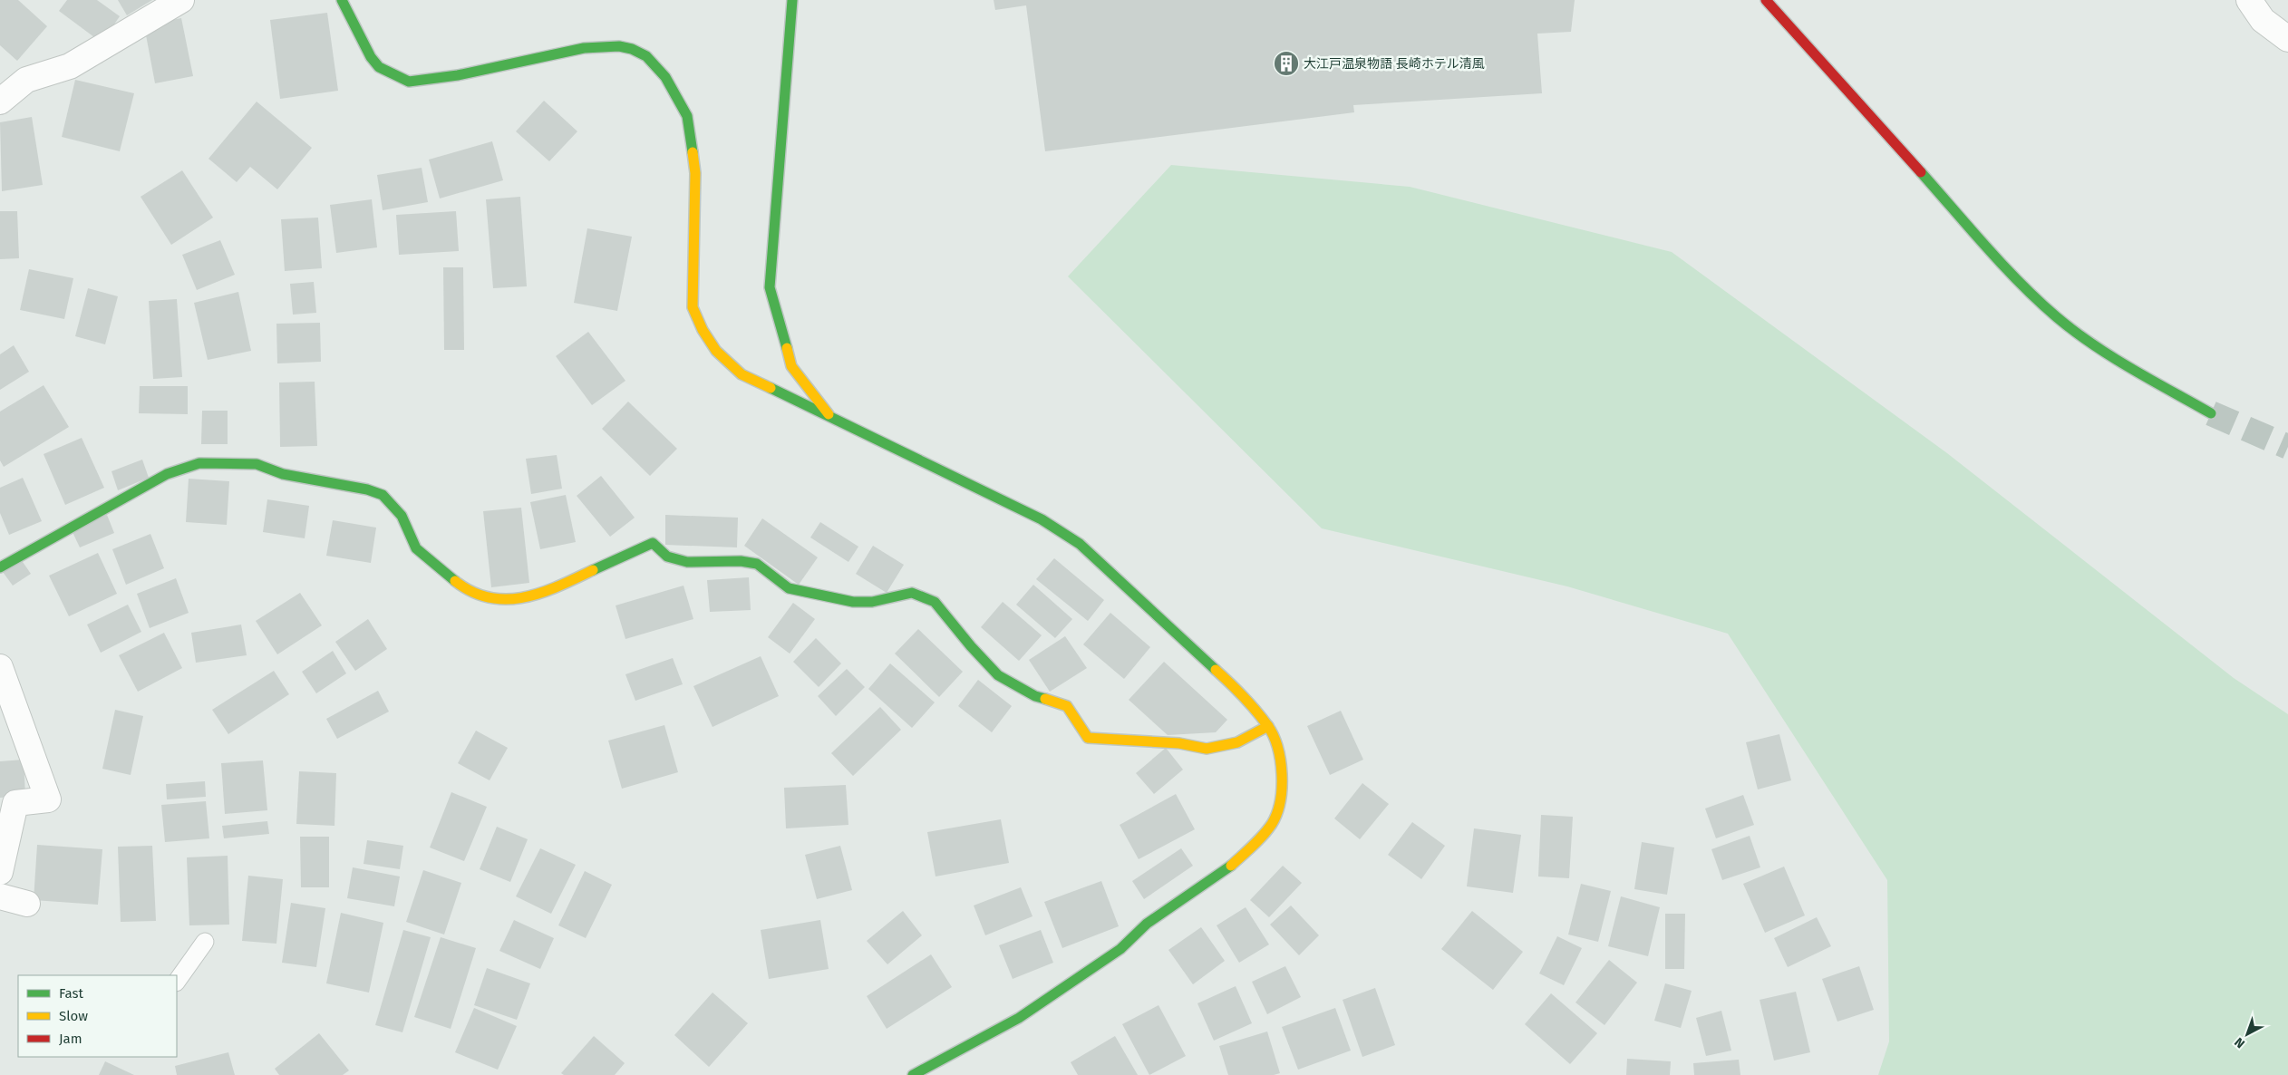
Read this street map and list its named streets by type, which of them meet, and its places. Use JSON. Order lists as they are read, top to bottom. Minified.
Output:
{"places":{"building":["大江戸温泉物語 長崎ホテル清風"]},"legend":["Fast","Slow","Jam"],"north":"bottom left"}
